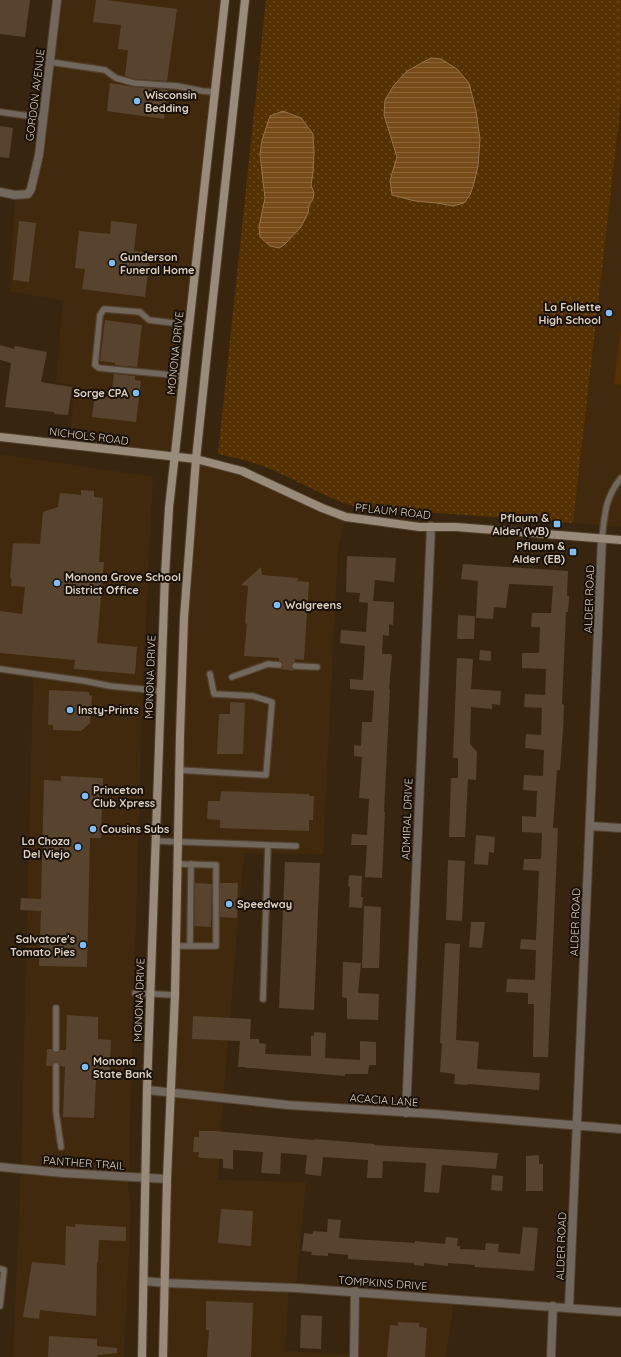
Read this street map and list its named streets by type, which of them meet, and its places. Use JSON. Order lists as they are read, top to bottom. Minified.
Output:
{"streets":{"street":["GORDON AVENUE","MONONA DRIVE","NICHOLS ROAD","PFLAUM ROAD","ALDER ROAD","ADMIRAL DRIVE","ACACIA LANE","PANTHER TRAIL","TOMPKINS DRIVE"]},"crossings":[["MONONA DRIVE","NICHOLS ROAD"],["MONONA DRIVE","PFLAUM ROAD"],["MONONA DRIVE","ACACIA LANE"],["MONONA DRIVE","PANTHER TRAIL"],["MONONA DRIVE","TOMPKINS DRIVE"],["NICHOLS ROAD","PFLAUM ROAD"],["PFLAUM ROAD","ALDER ROAD"],["PFLAUM ROAD","ADMIRAL DRIVE"],["ALDER ROAD","ACACIA LANE"],["ALDER ROAD","TOMPKINS DRIVE"],["ADMIRAL DRIVE","ACACIA LANE"]],"places":{"other":["Wisconsin Bedding","Gunderson Funeral Home","La Follette High School","Sorge CPA","Monona Grove School District Office","Walgreens","Insty-Prints","Princeton Club Xpress","Cousins Subs","La Choza Del Viejo","Speedway","Salvatore's Tomato Pies","Monona State Bank"],"transit":["Pflaum & Alder (WB)","Pflaum & Alder (EB)"]}}
